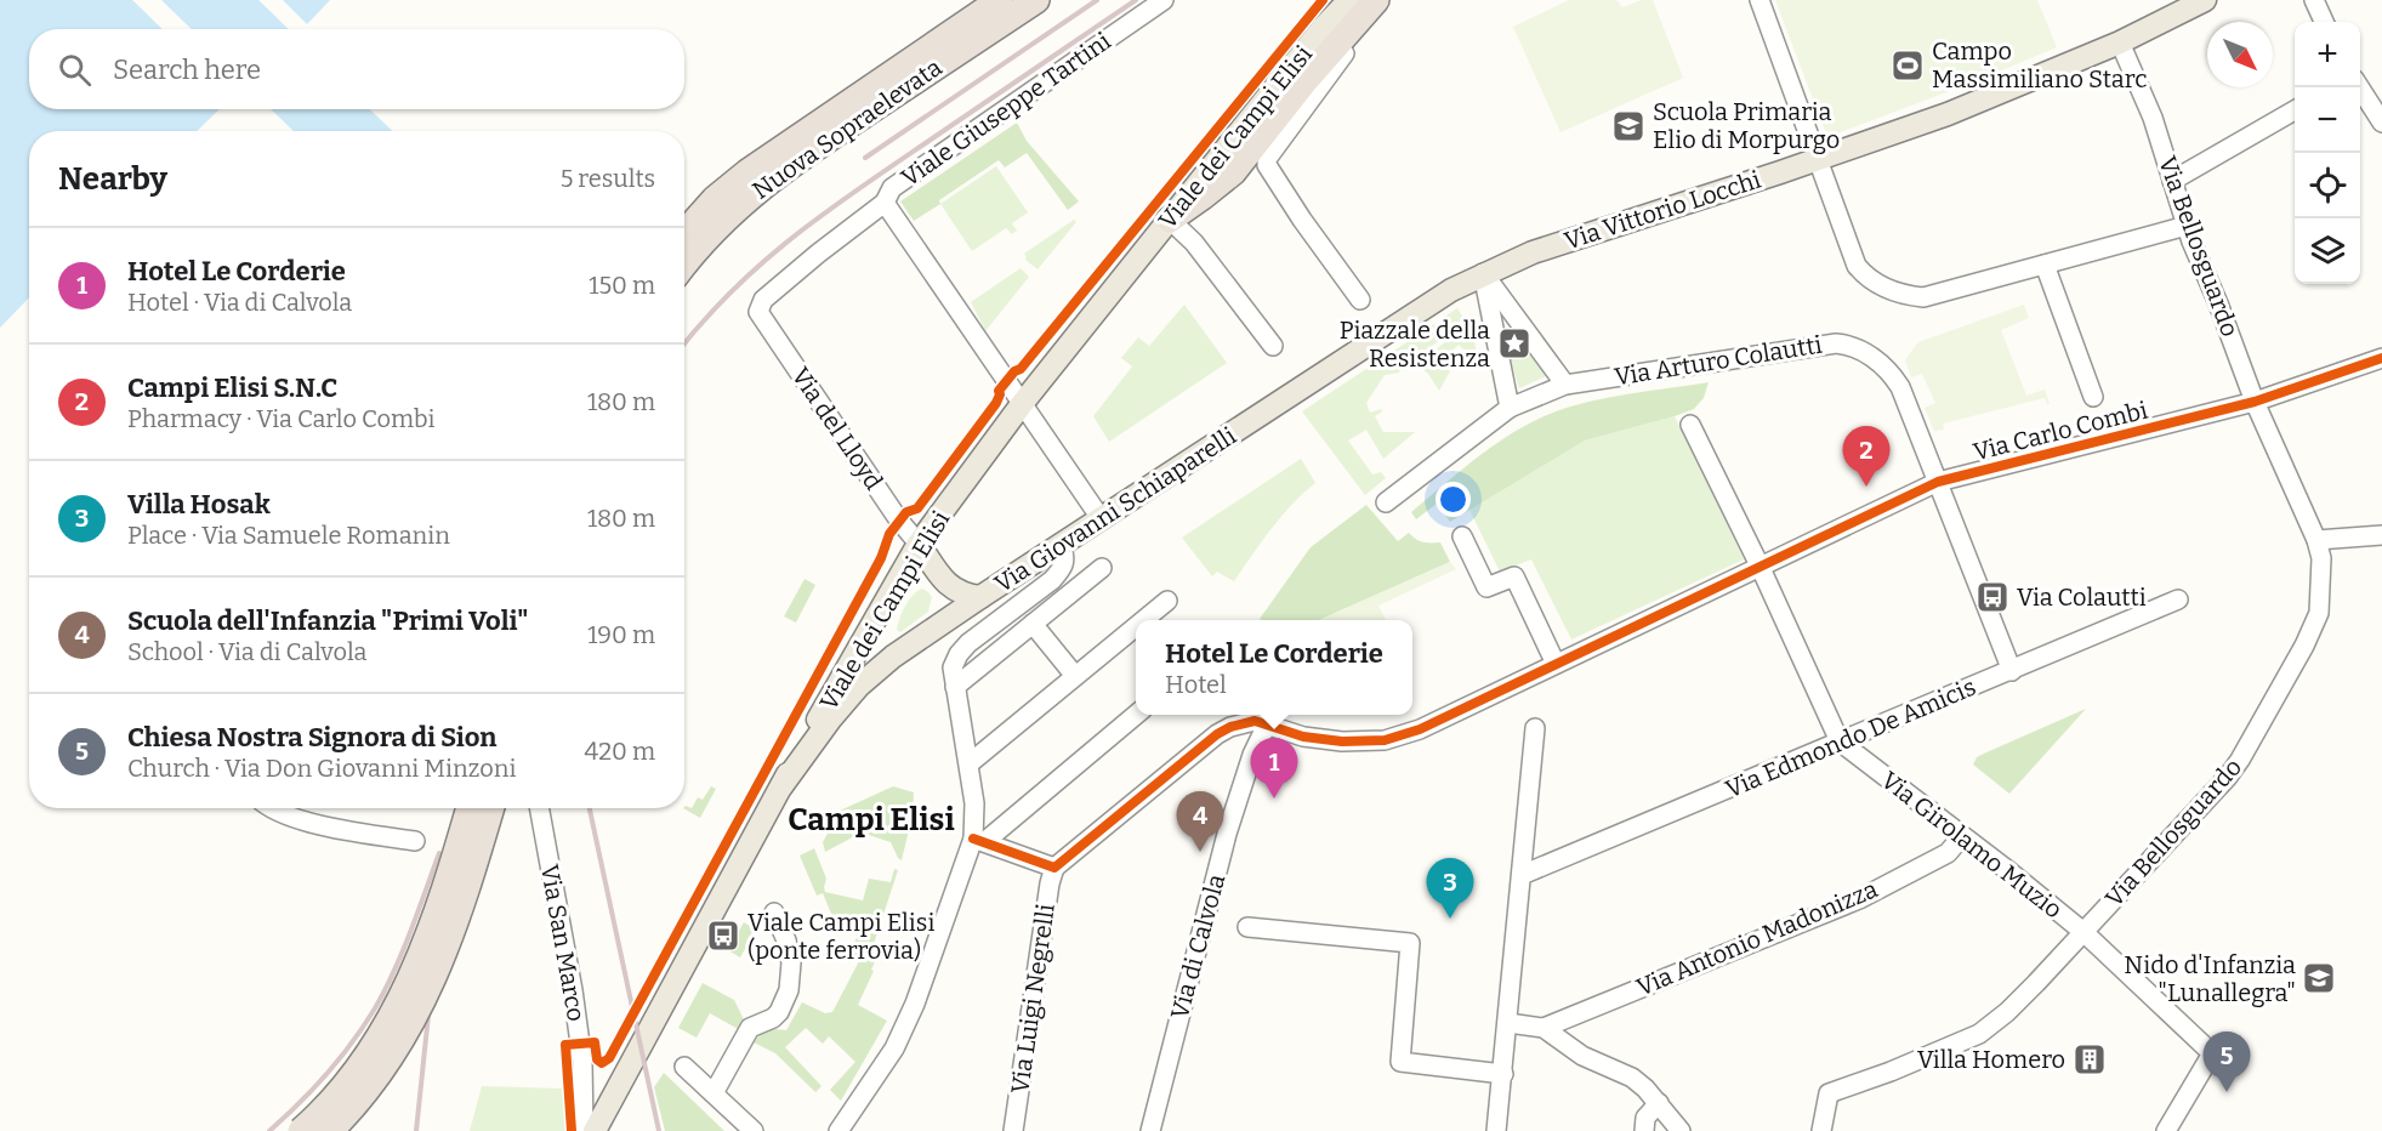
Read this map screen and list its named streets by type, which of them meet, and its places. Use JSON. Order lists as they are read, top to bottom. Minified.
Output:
{"streets":{"highway":["Nuova Sopraelevata"],"main road":["Viale dei Campi Elisi","Via Vittorio Locchi","Via Giovanni Schiaparelli"],"street":["Viale Giuseppe Tartini","Via Bellosguardo","Via Arturo Colautti","Via del Lloyd","Via Carlo Combi","Via Edmondo De Amicis","Via Girolamo Muzio","Via Antonio Madonizza","Via San Marco","Via di Calvola","Via Luigi Negrelli"]},"crossings":[["Viale Giuseppe Tartini","Via del Lloyd"],["Viale dei Campi Elisi","Via del Lloyd"],["Viale dei Campi Elisi","Via Giovanni Schiaparelli"],["Via Vittorio Locchi","Via Bellosguardo"],["Via Vittorio Locchi","Via Giovanni Schiaparelli"],["Via Bellosguardo","Via Carlo Combi"],["Via Bellosguardo","Via Girolamo Muzio"],["Via Arturo Colautti","Via Carlo Combi"],["Via Arturo Colautti","Via Edmondo De Amicis"],["Via Carlo Combi","Via Girolamo Muzio"],["Via Carlo Combi","Via di Calvola"],["Via Edmondo De Amicis","Via Girolamo Muzio"],["Via Girolamo Muzio","Via Antonio Madonizza"]],"districts":["Campi Elisi"],"places":{"sports":["Campo Massimiliano Starc"],"school or university":["Scuola Primaria Elio di Morpurgo","Nido d'Infanzia \"Lunallegra\""],"place":["Piazzale della Resistenza"],"bus stop":["Via Colautti","Viale Campi Elisi (ponte ferrovia)"],"building":["Villa Homero"]},"north":"bottom right","page":{"map_buttons":["+","−"],"search":"Search here","heading":["Nearby","5 results"],"list":[{"mark":"1","name":"Hotel Le Corderie","note":"Hotel · Via di Calvola","value":"150 m"},{"mark":"2","name":"Campi Elisi S.N.C","note":"Pharmacy · Via Carlo Combi","value":"180 m"},{"mark":"3","name":"Villa Hosak","note":"Place · Via Samuele Romanin","value":"180 m"},{"mark":"4","name":"Scuola dell'Infanzia \"Primi Voli\"","note":"School · Via di Calvola","value":"190 m"},{"mark":"5","name":"Chiesa Nostra Signora di Sion","note":"Church · Via Don Giovanni Minzoni","value":"420 m"}],"pins":["2","1","4","3","5"],"popup":["Hotel Le Corderie","Hotel"]}}
